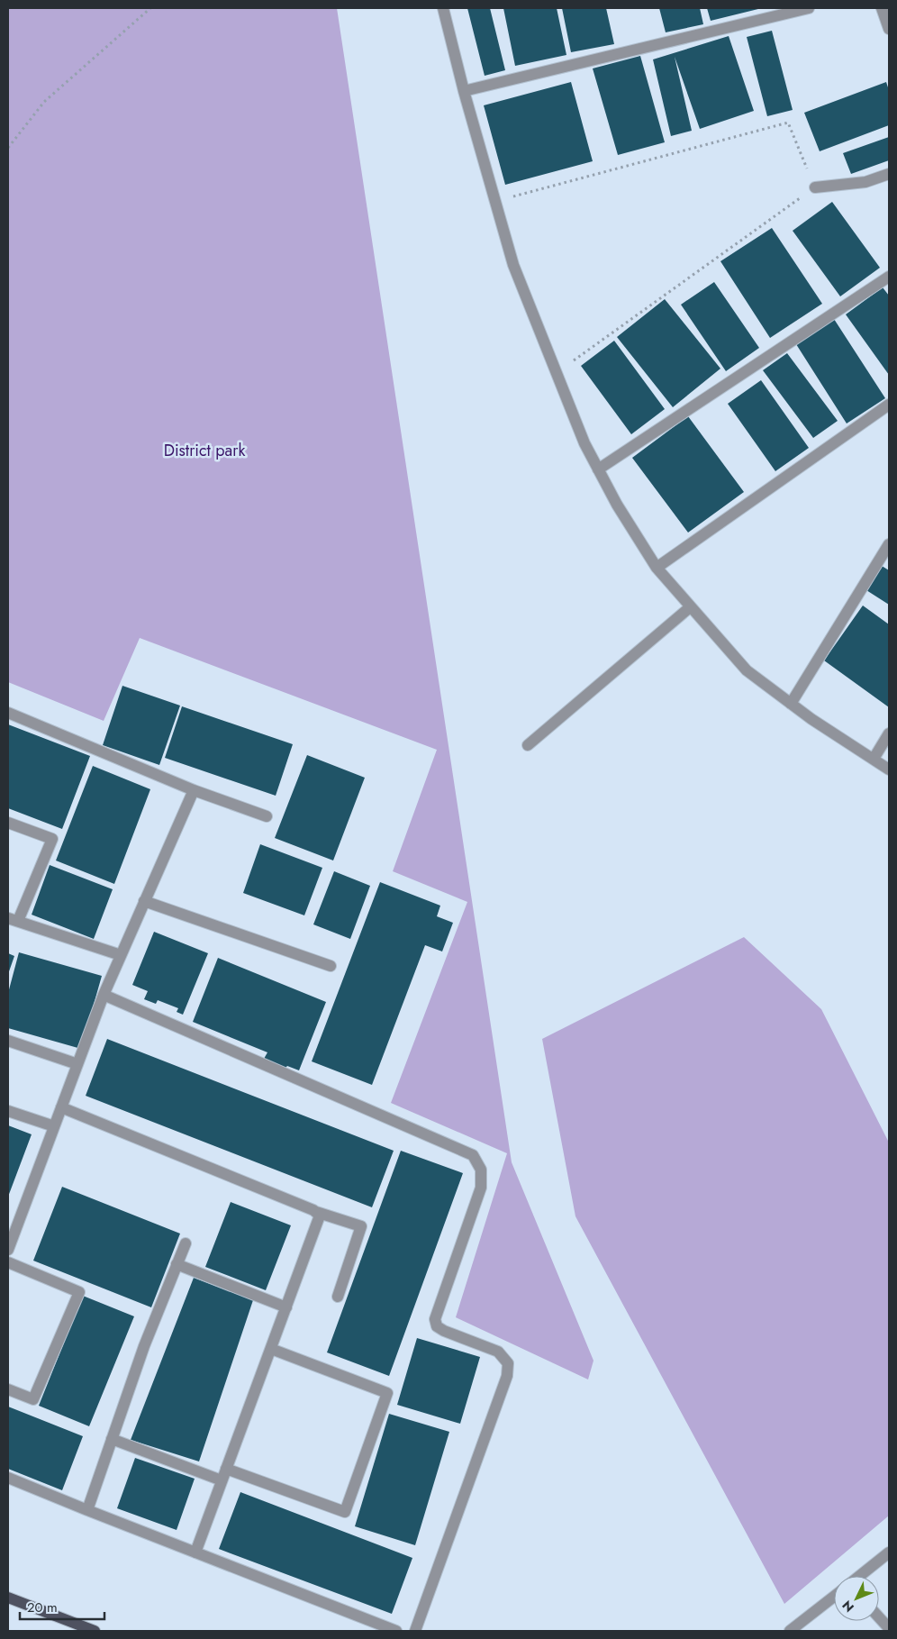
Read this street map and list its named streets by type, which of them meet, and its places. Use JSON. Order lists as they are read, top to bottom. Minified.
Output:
{"parks":["District park"],"scale_bar":"20 m","north":"bottom left"}
